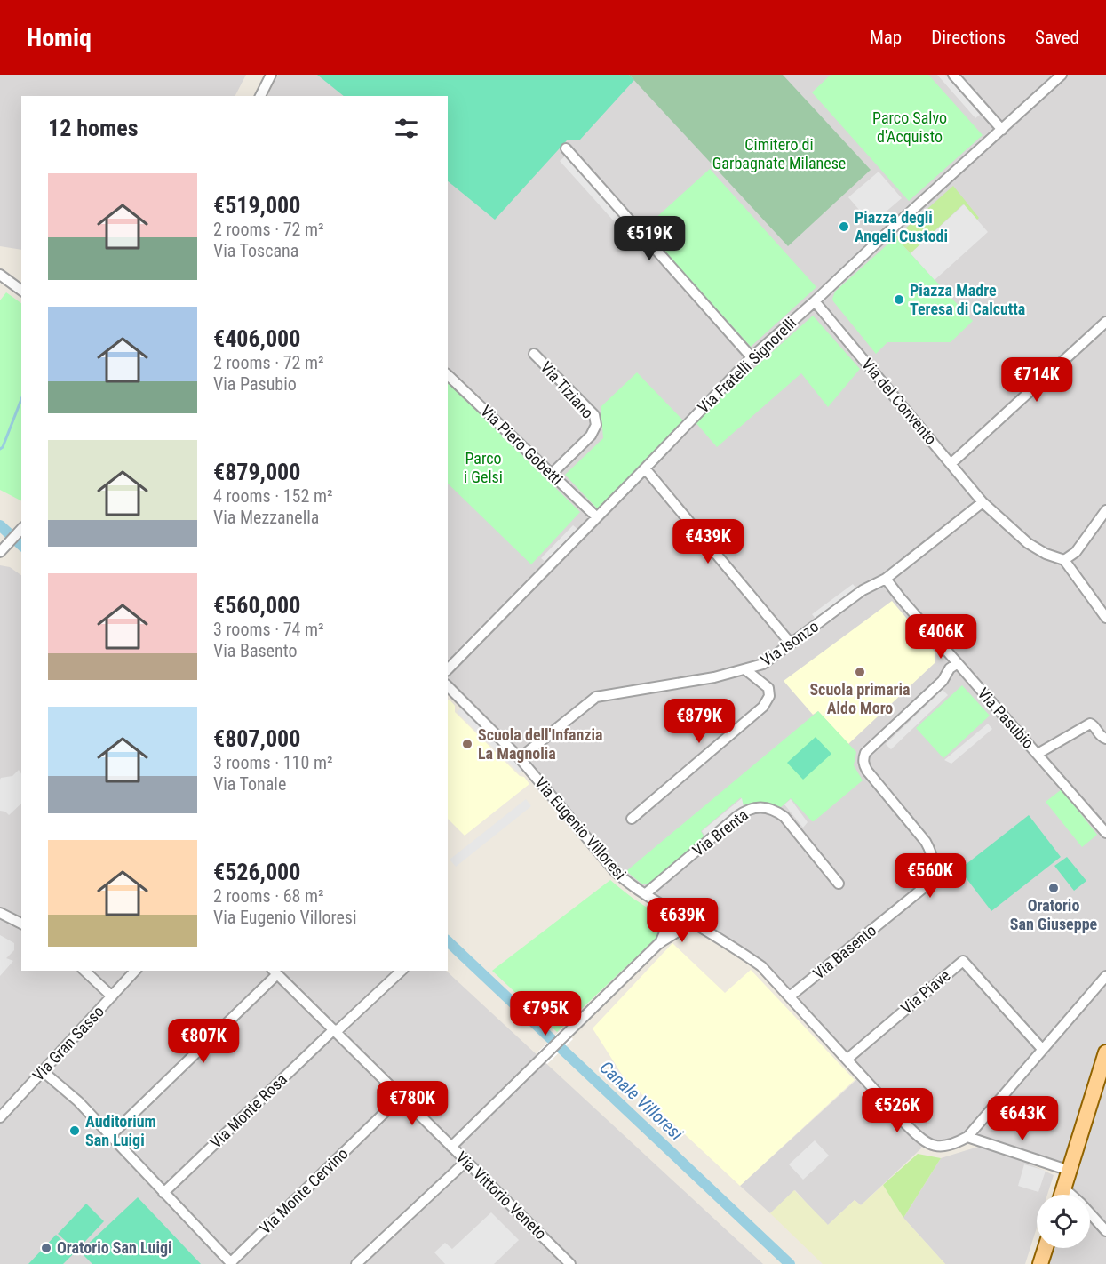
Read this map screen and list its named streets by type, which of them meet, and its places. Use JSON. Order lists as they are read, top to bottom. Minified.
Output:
{"streets":{"street":["Via Fratelli Signorelli","Via Tiziano","Via del Convento","Via Piero Gobetti","Via Isonzo","Via Pasubio","Via Eugenio Villoresi","Via Brenta","Via Basento","Via Piave","Via Gran Sasso","Via Monte Rosa","Via Monte Cervino","Via Vittorio Veneto"]},"crossings":[["Via Fratelli Signorelli","Via del Convento"],["Via Fratelli Signorelli","Via Piero Gobetti"],["Via Tiziano","Via Piero Gobetti"],["Via del Convento","Via Isonzo"],["Via Isonzo","Via Pasubio"],["Via Isonzo","Via Eugenio Villoresi"],["Via Pasubio","Via Basento"],["Via Eugenio Villoresi","Via Brenta"],["Via Eugenio Villoresi","Via Basento"],["Via Eugenio Villoresi","Via Piave"],["Via Monte Rosa","Via Vittorio Veneto"],["Via Monte Cervino","Via Vittorio Veneto"]],"water":["Canale Villoresi"],"parks":["Parco Salvo d'Acquisto","Cimitero di Garbagnate Milanese","Parco i Gelsi"],"places":["Piazza degli Angeli Custodi","Piazza Madre Teresa di Calcutta","Scuola primaria Aldo Moro","Scuola dell'Infanzia La Magnolia","Oratorio San Giuseppe","Auditorium San Luigi","Oratorio San Luigi"],"page":{"header":"Homiq","nav":["Map","Directions","Saved"],"heading":"12 homes","list":[{"name":"€519,000","note":"2 rooms · 72 m² · Via Toscana"},{"name":"€406,000","note":"2 rooms · 72 m² · Via Pasubio"},{"name":"€879,000","note":"4 rooms · 152 m² · Via Mezzanella"},{"name":"€560,000","note":"3 rooms · 74 m² · Via Basento"},{"name":"€807,000","note":"3 rooms · 110 m² · Via Tonale"},{"name":"€526,000","note":"2 rooms · 68 m² · Via Eugenio Villoresi"}],"price":["€519K","€714K","€439K","€406K","€879K","€560K","€639K","€795K","€807K","€780K","€526K","€643K"]}}
